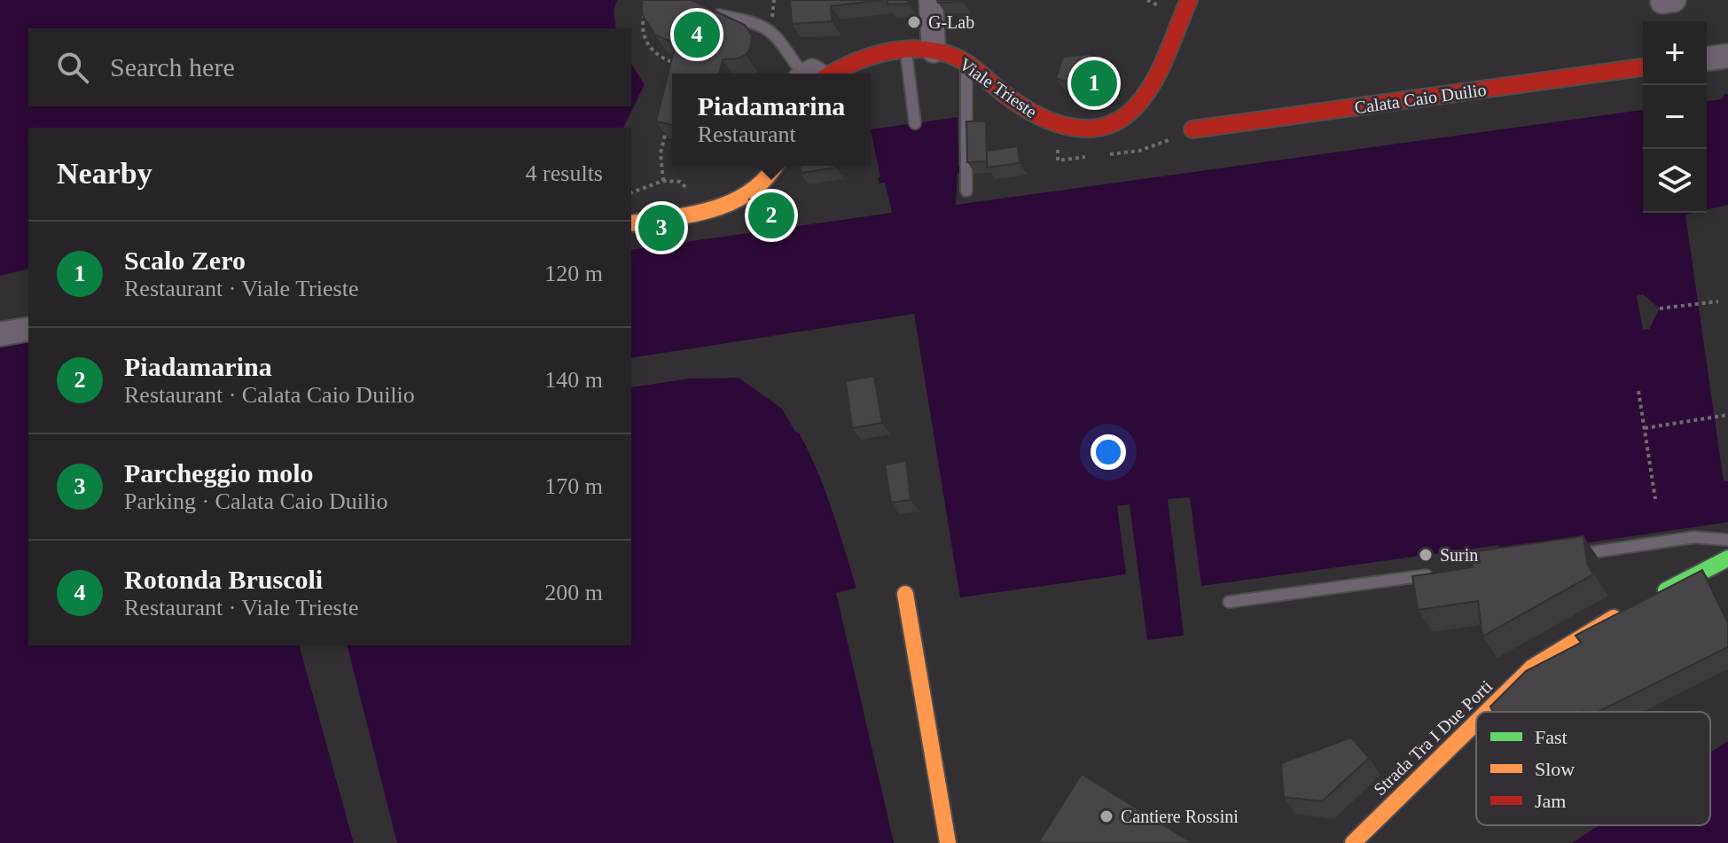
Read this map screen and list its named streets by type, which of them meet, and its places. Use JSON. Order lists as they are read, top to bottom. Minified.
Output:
{"streets":{"street":["Viale Trieste","Calata Caio Duilio","Strada Tra I Due Porti"]},"places":["G-Lab","Surin","Cantiere Rossini"],"legend":["Fast","Slow","Jam"],"page":{"pins":["4","1","2","3"],"map_buttons":["+","−"],"search":"Search here","popup":["Piadamarina","Restaurant"],"heading":["Nearby","4 results"],"list":[{"mark":"1","name":"Scalo Zero","note":"Restaurant · Viale Trieste","value":"120 m"},{"mark":"2","name":"Piadamarina","note":"Restaurant · Calata Caio Duilio","value":"140 m"},{"mark":"3","name":"Parcheggio molo","note":"Parking · Calata Caio Duilio","value":"170 m"},{"mark":"4","name":"Rotonda Bruscoli","note":"Restaurant · Viale Trieste","value":"200 m"}]}}
